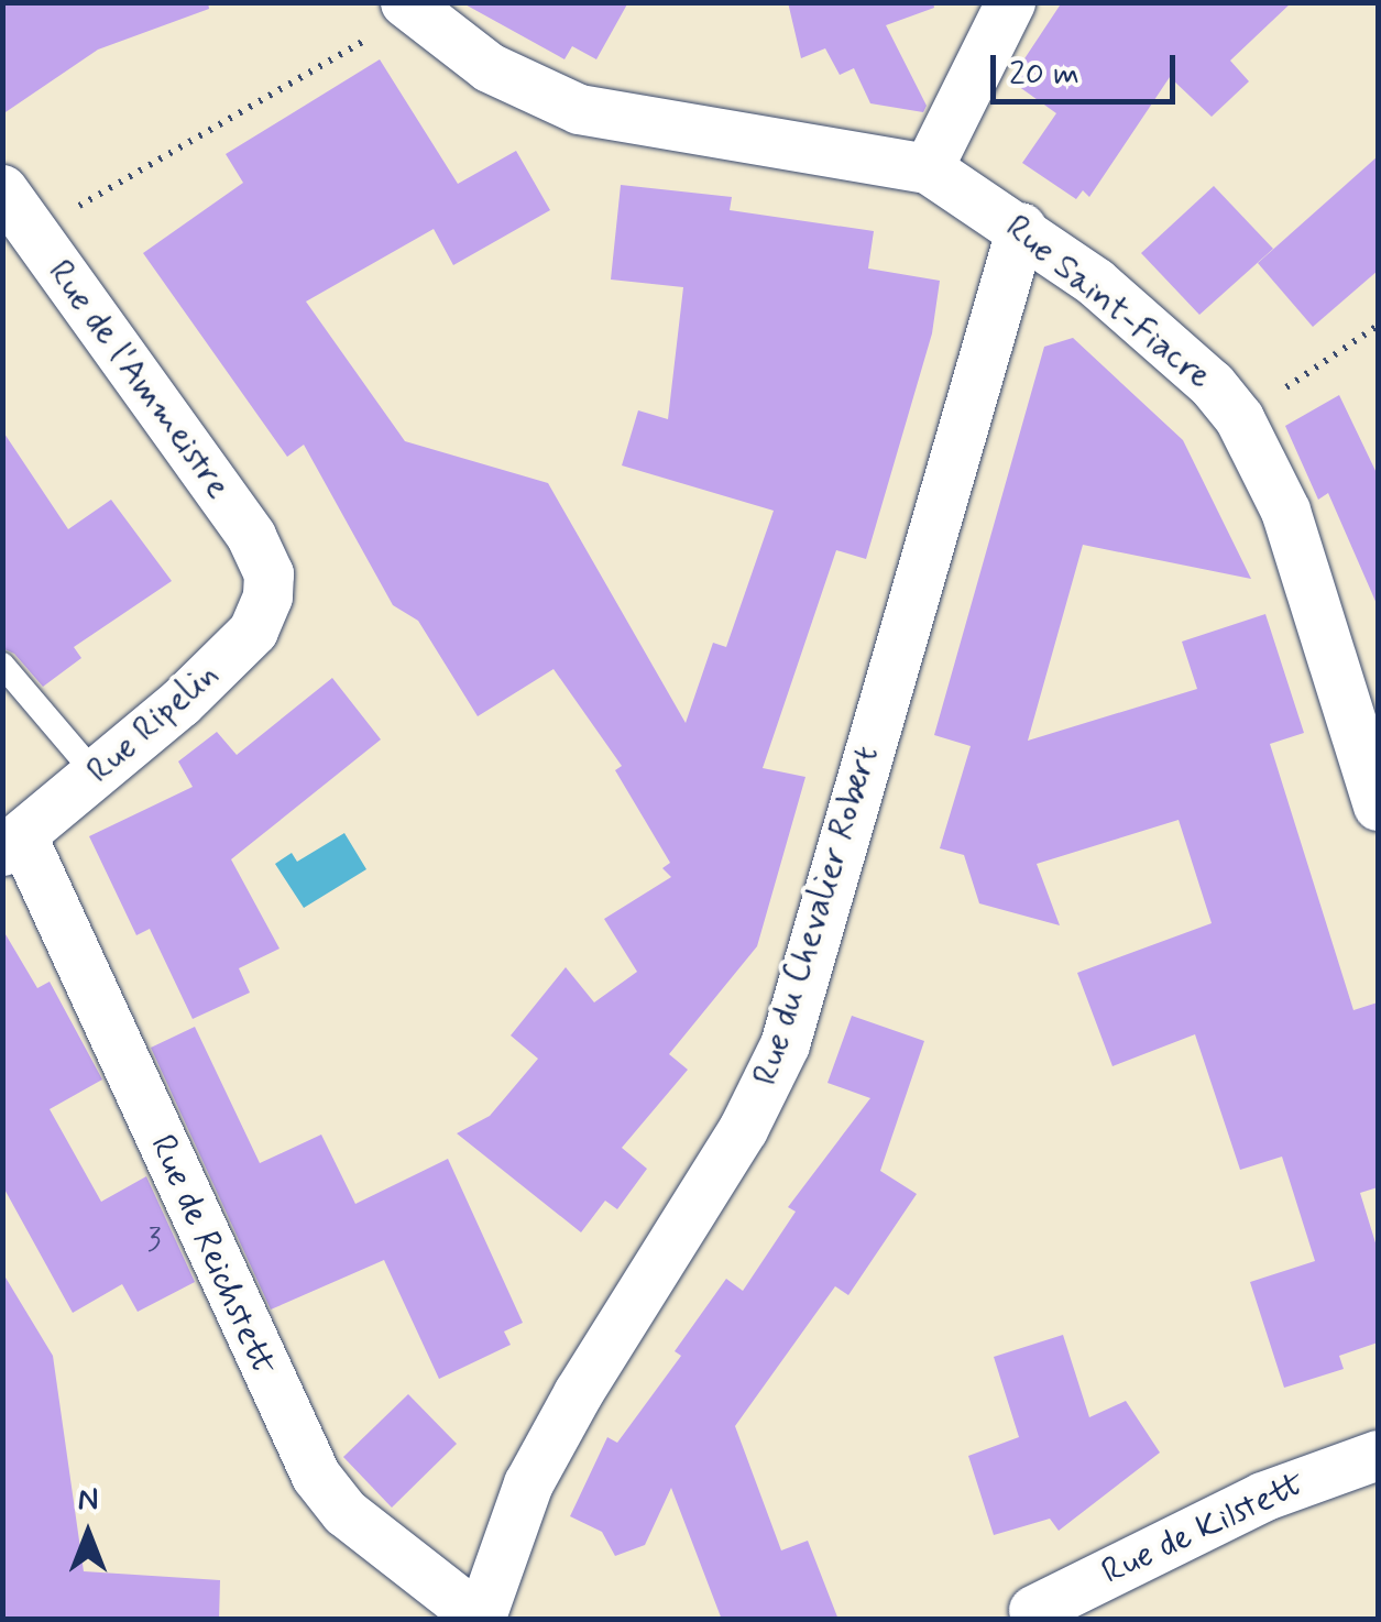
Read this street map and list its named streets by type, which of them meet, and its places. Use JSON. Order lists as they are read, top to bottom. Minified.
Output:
{"streets":{"street":["Rue Saint-Fiacre","Rue de l'Ammeistre","Rue Ripelin","Rue du Chevalier Robert","Rue de Reichstett","Rue de Kilstett"]},"crossings":[["Rue Saint-Fiacre","Rue du Chevalier Robert"],["Rue de l'Ammeistre","Rue Ripelin"],["Rue Ripelin","Rue de Reichstett"],["Rue du Chevalier Robert","Rue de Reichstett"]],"house_numbers":["3"],"scale_bar":"20 m","north":"top"}
